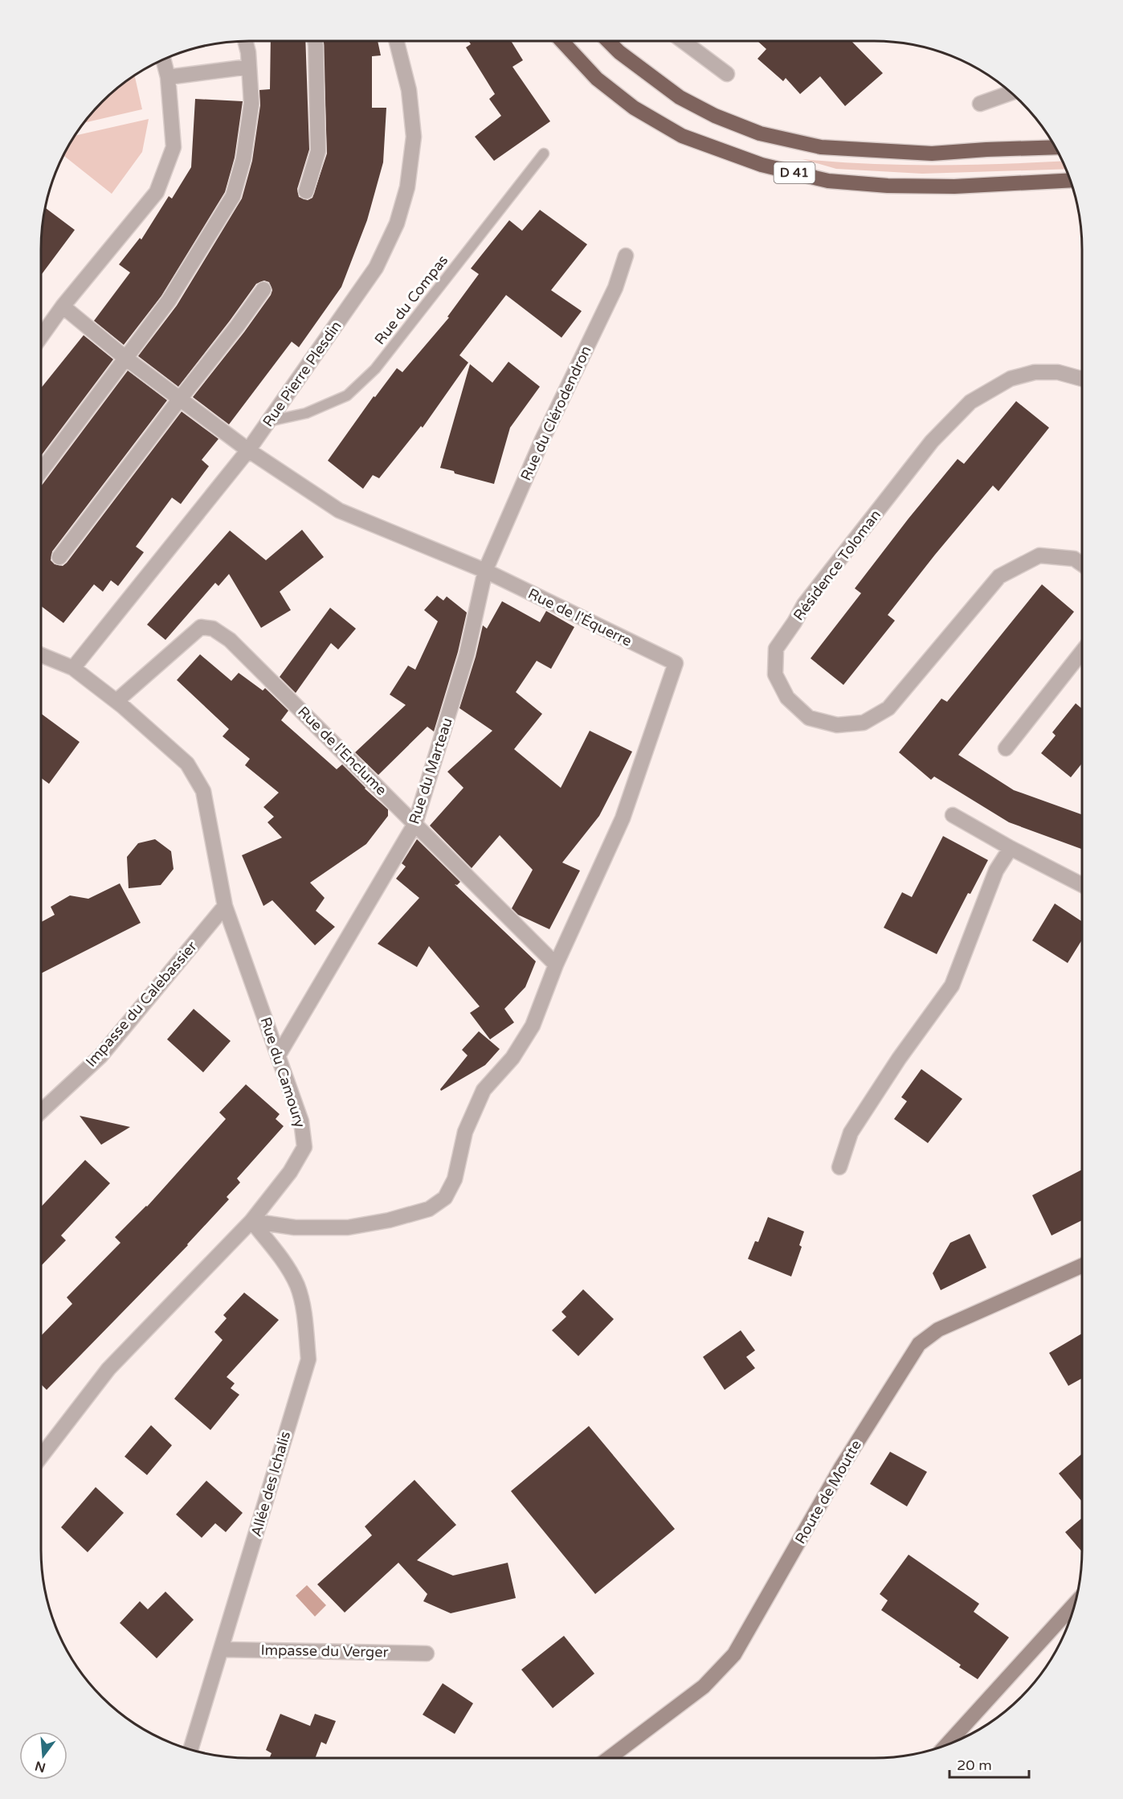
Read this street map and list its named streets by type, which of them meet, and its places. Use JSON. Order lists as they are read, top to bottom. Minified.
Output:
{"streets":{"highway":["D 41"],"main road":["Route de Moutte"],"street":["Rue Pierre Plesdin","Rue du Clérodendron","Résidence Toloman","Rue de l'Équerre","Rue de l'Enclume","Rue du Marteau","Impasse du Calebassier","Rue du Camoury","Allée des Ichalis","Impasse du Verger"],"lane":["Rue du Compas"]},"crossings":[["Rue du Compas","Rue Pierre Plesdin"],["Rue Pierre Plesdin","Rue de l'Équerre"],["Rue Pierre Plesdin","Rue du Camoury"],["Rue du Clérodendron","Rue de l'Équerre"],["Rue du Clérodendron","Rue du Marteau"],["Rue de l'Équerre","Rue de l'Enclume"],["Rue de l'Équerre","Rue du Marteau"],["Rue de l'Enclume","Rue du Marteau"],["Rue de l'Enclume","Rue du Camoury"],["Rue du Marteau","Rue du Camoury"],["Impasse du Calebassier","Rue du Camoury"],["Rue du Camoury","Allée des Ichalis"],["Allée des Ichalis","Impasse du Verger"]],"scale_bar":"20 m","north":"bottom"}
